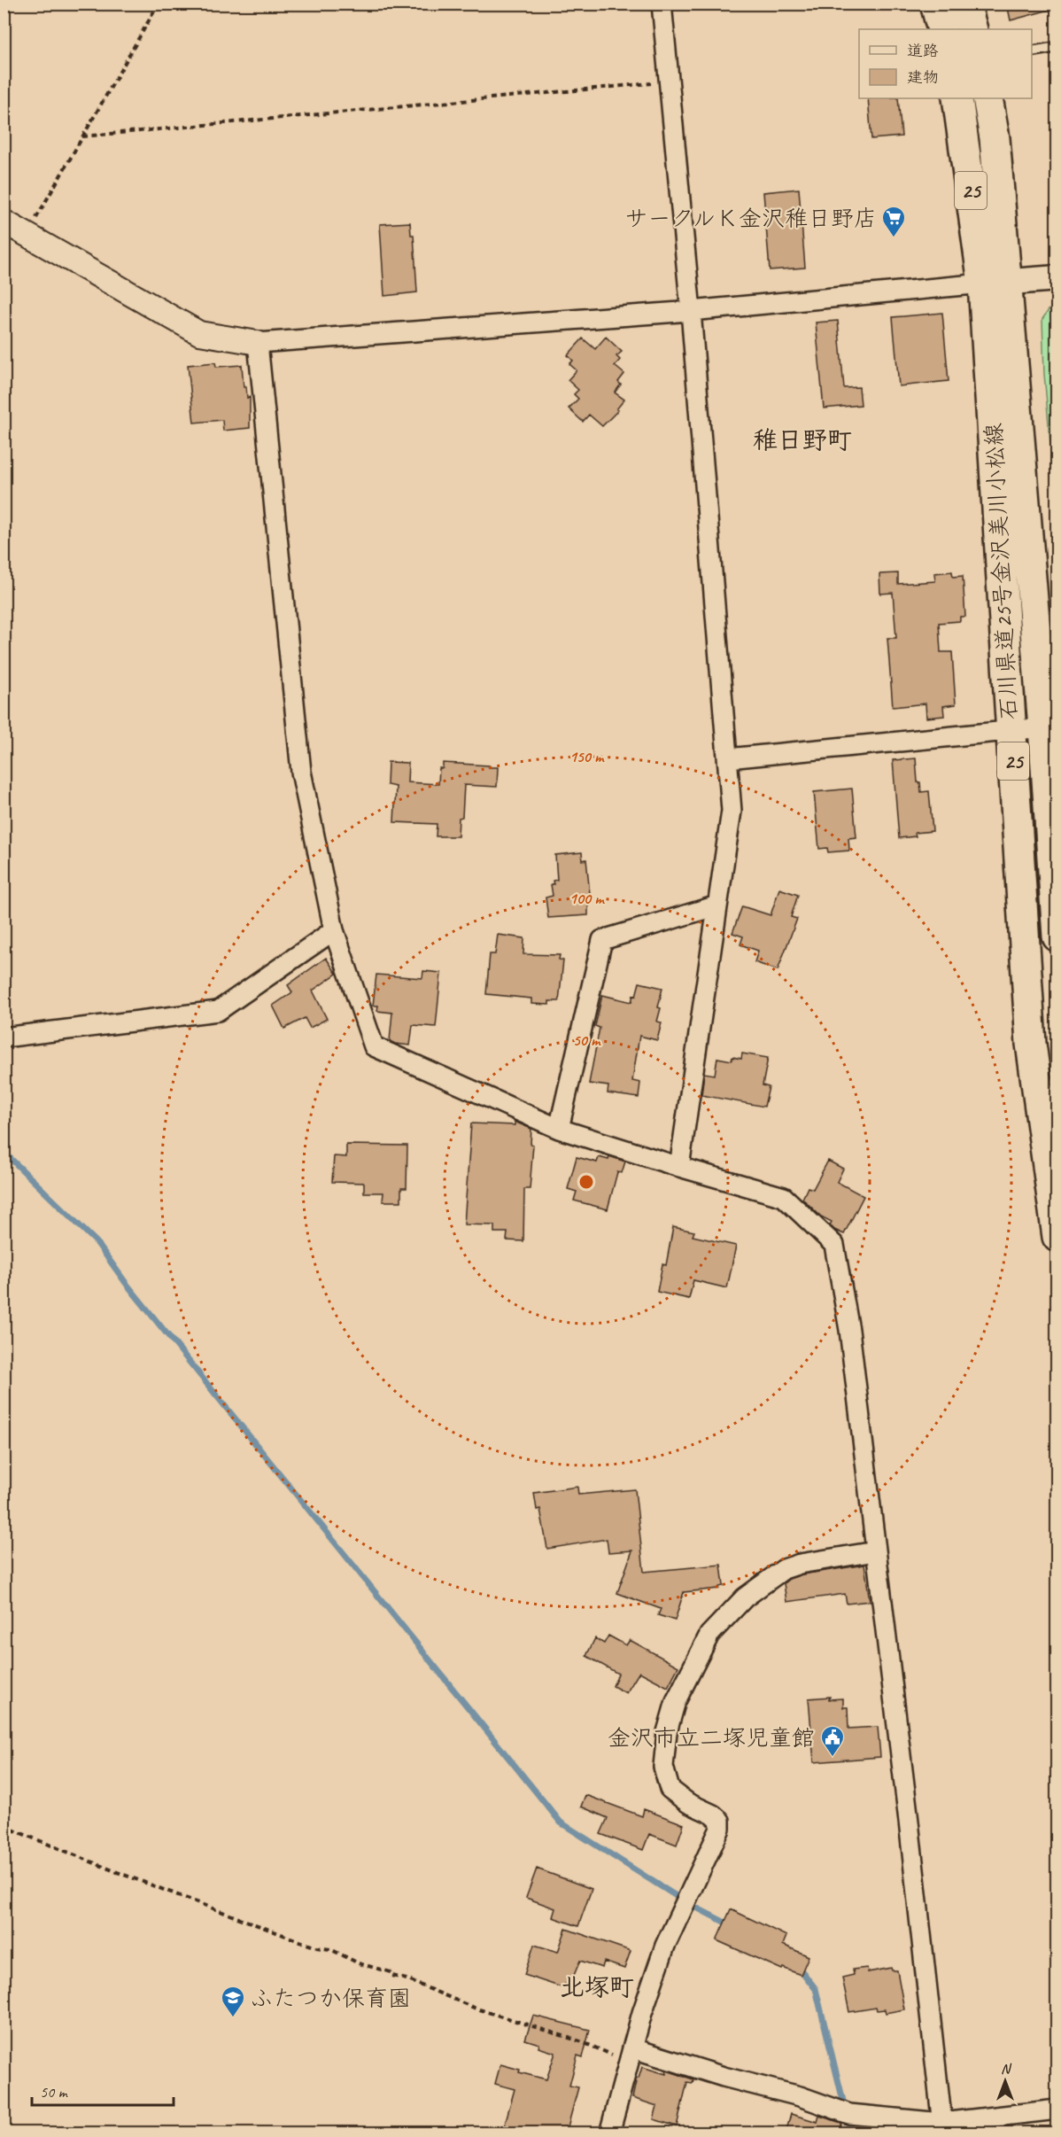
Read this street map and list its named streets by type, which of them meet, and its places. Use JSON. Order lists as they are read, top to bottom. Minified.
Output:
{"streets":{"main road":["25","石川県道25号金沢美川小松線"]},"districts":["稚日野町","北塚町"],"places":{"supermarket":["サークルＫ金沢稚日野店"],"public building":["金沢市立二塚児童館"],"school or university":["ふたつか保育園"]},"legend":["道路","建物"],"scale_bar":"50 m","north":"top","rings":["150 m","100 m","50 m"]}
